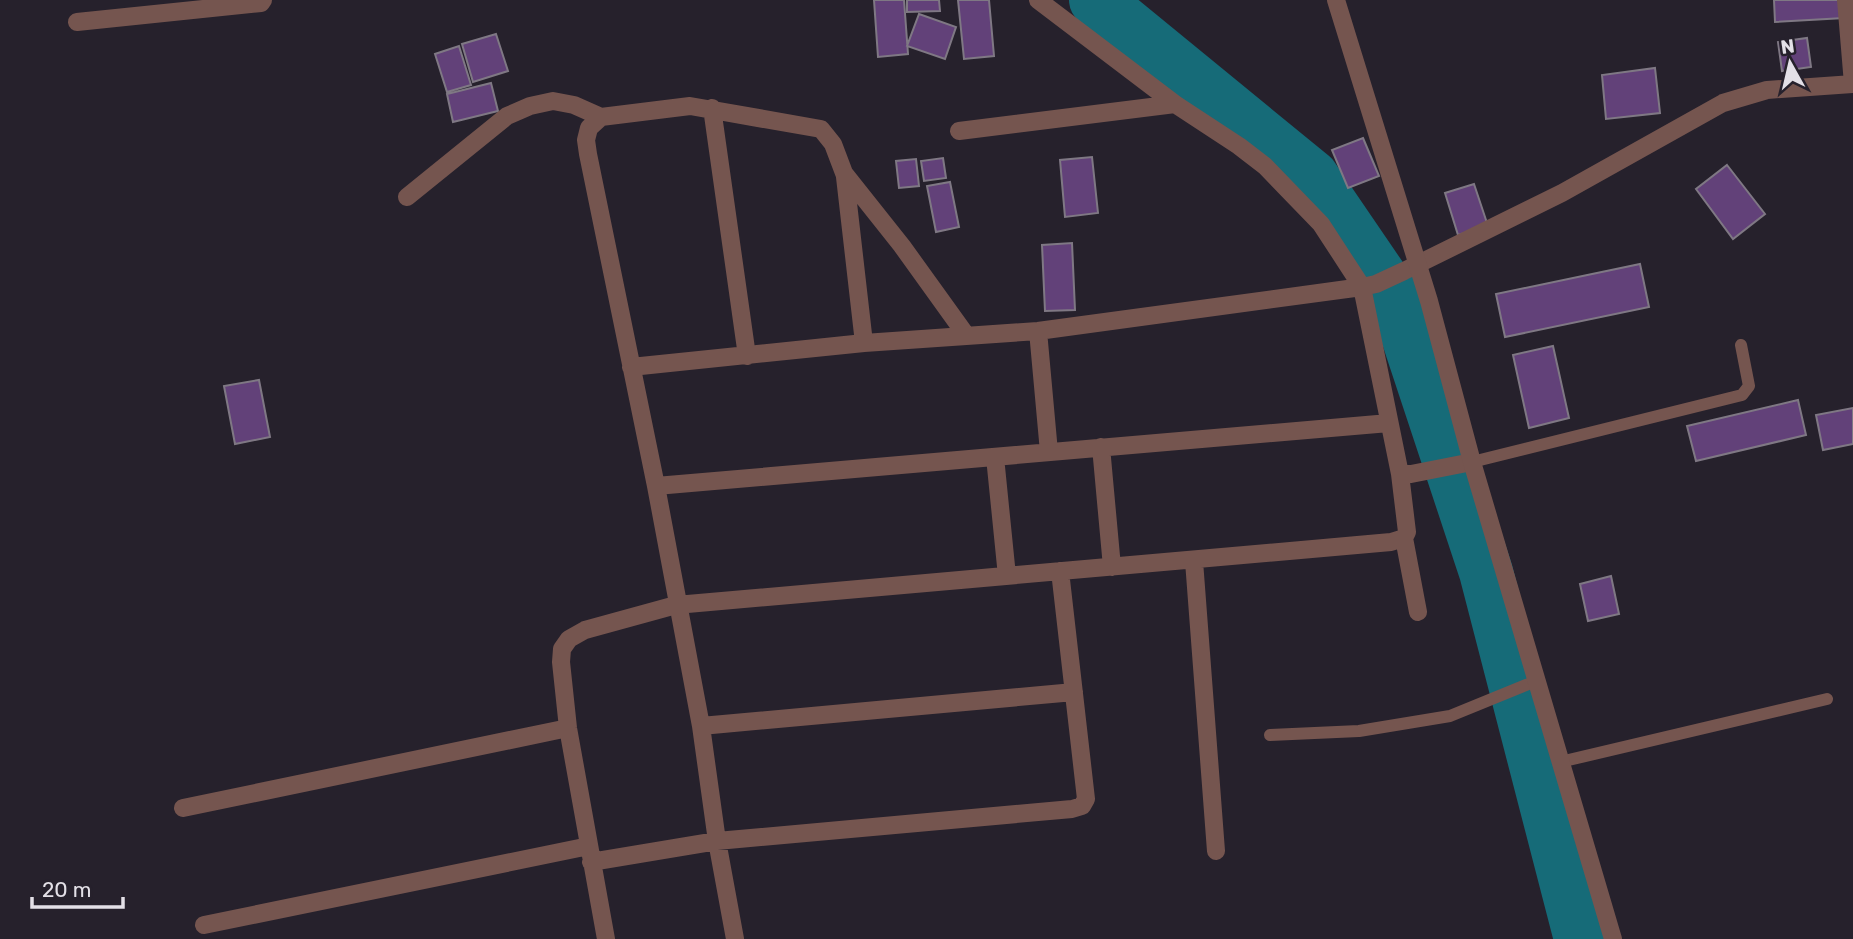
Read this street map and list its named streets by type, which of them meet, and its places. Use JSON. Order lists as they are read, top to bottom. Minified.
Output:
{"scale_bar":"20 m","north":"top"}
